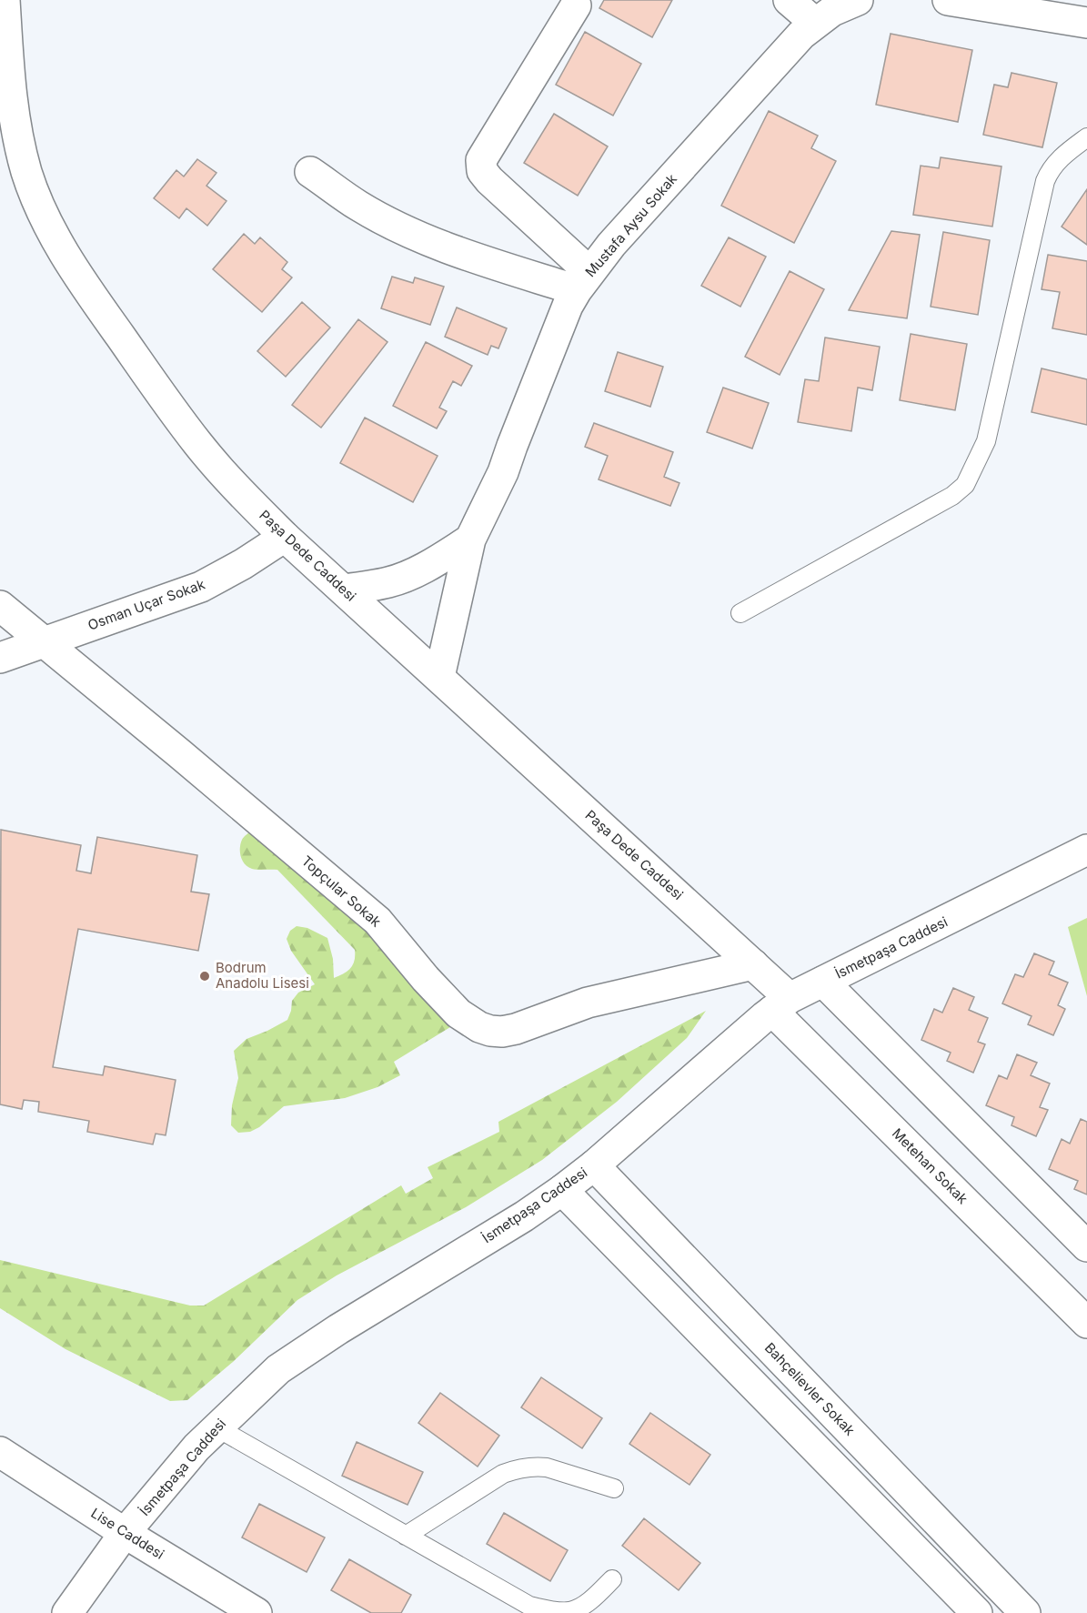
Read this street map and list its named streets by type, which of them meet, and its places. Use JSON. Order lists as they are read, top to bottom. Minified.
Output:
{"streets":{"street":["Mustafa Aysu Sokak","Paşa Dede Caddesi","Osman Uçar Sokak","Topçular Sokak","İsmetpaşa Caddesi","Metehan Sokak","Bahçelievler Sokak","Lise Caddesi"]},"crossings":[["Mustafa Aysu Sokak","Paşa Dede Caddesi"],["Paşa Dede Caddesi","Osman Uçar Sokak"],["Paşa Dede Caddesi","Topçular Sokak"],["Paşa Dede Caddesi","İsmetpaşa Caddesi"],["Paşa Dede Caddesi","Metehan Sokak"],["Osman Uçar Sokak","Topçular Sokak"],["İsmetpaşa Caddesi","Metehan Sokak"],["İsmetpaşa Caddesi","Bahçelievler Sokak"],["İsmetpaşa Caddesi","Lise Caddesi"]],"places":["Bodrum Anadolu Lisesi"]}
